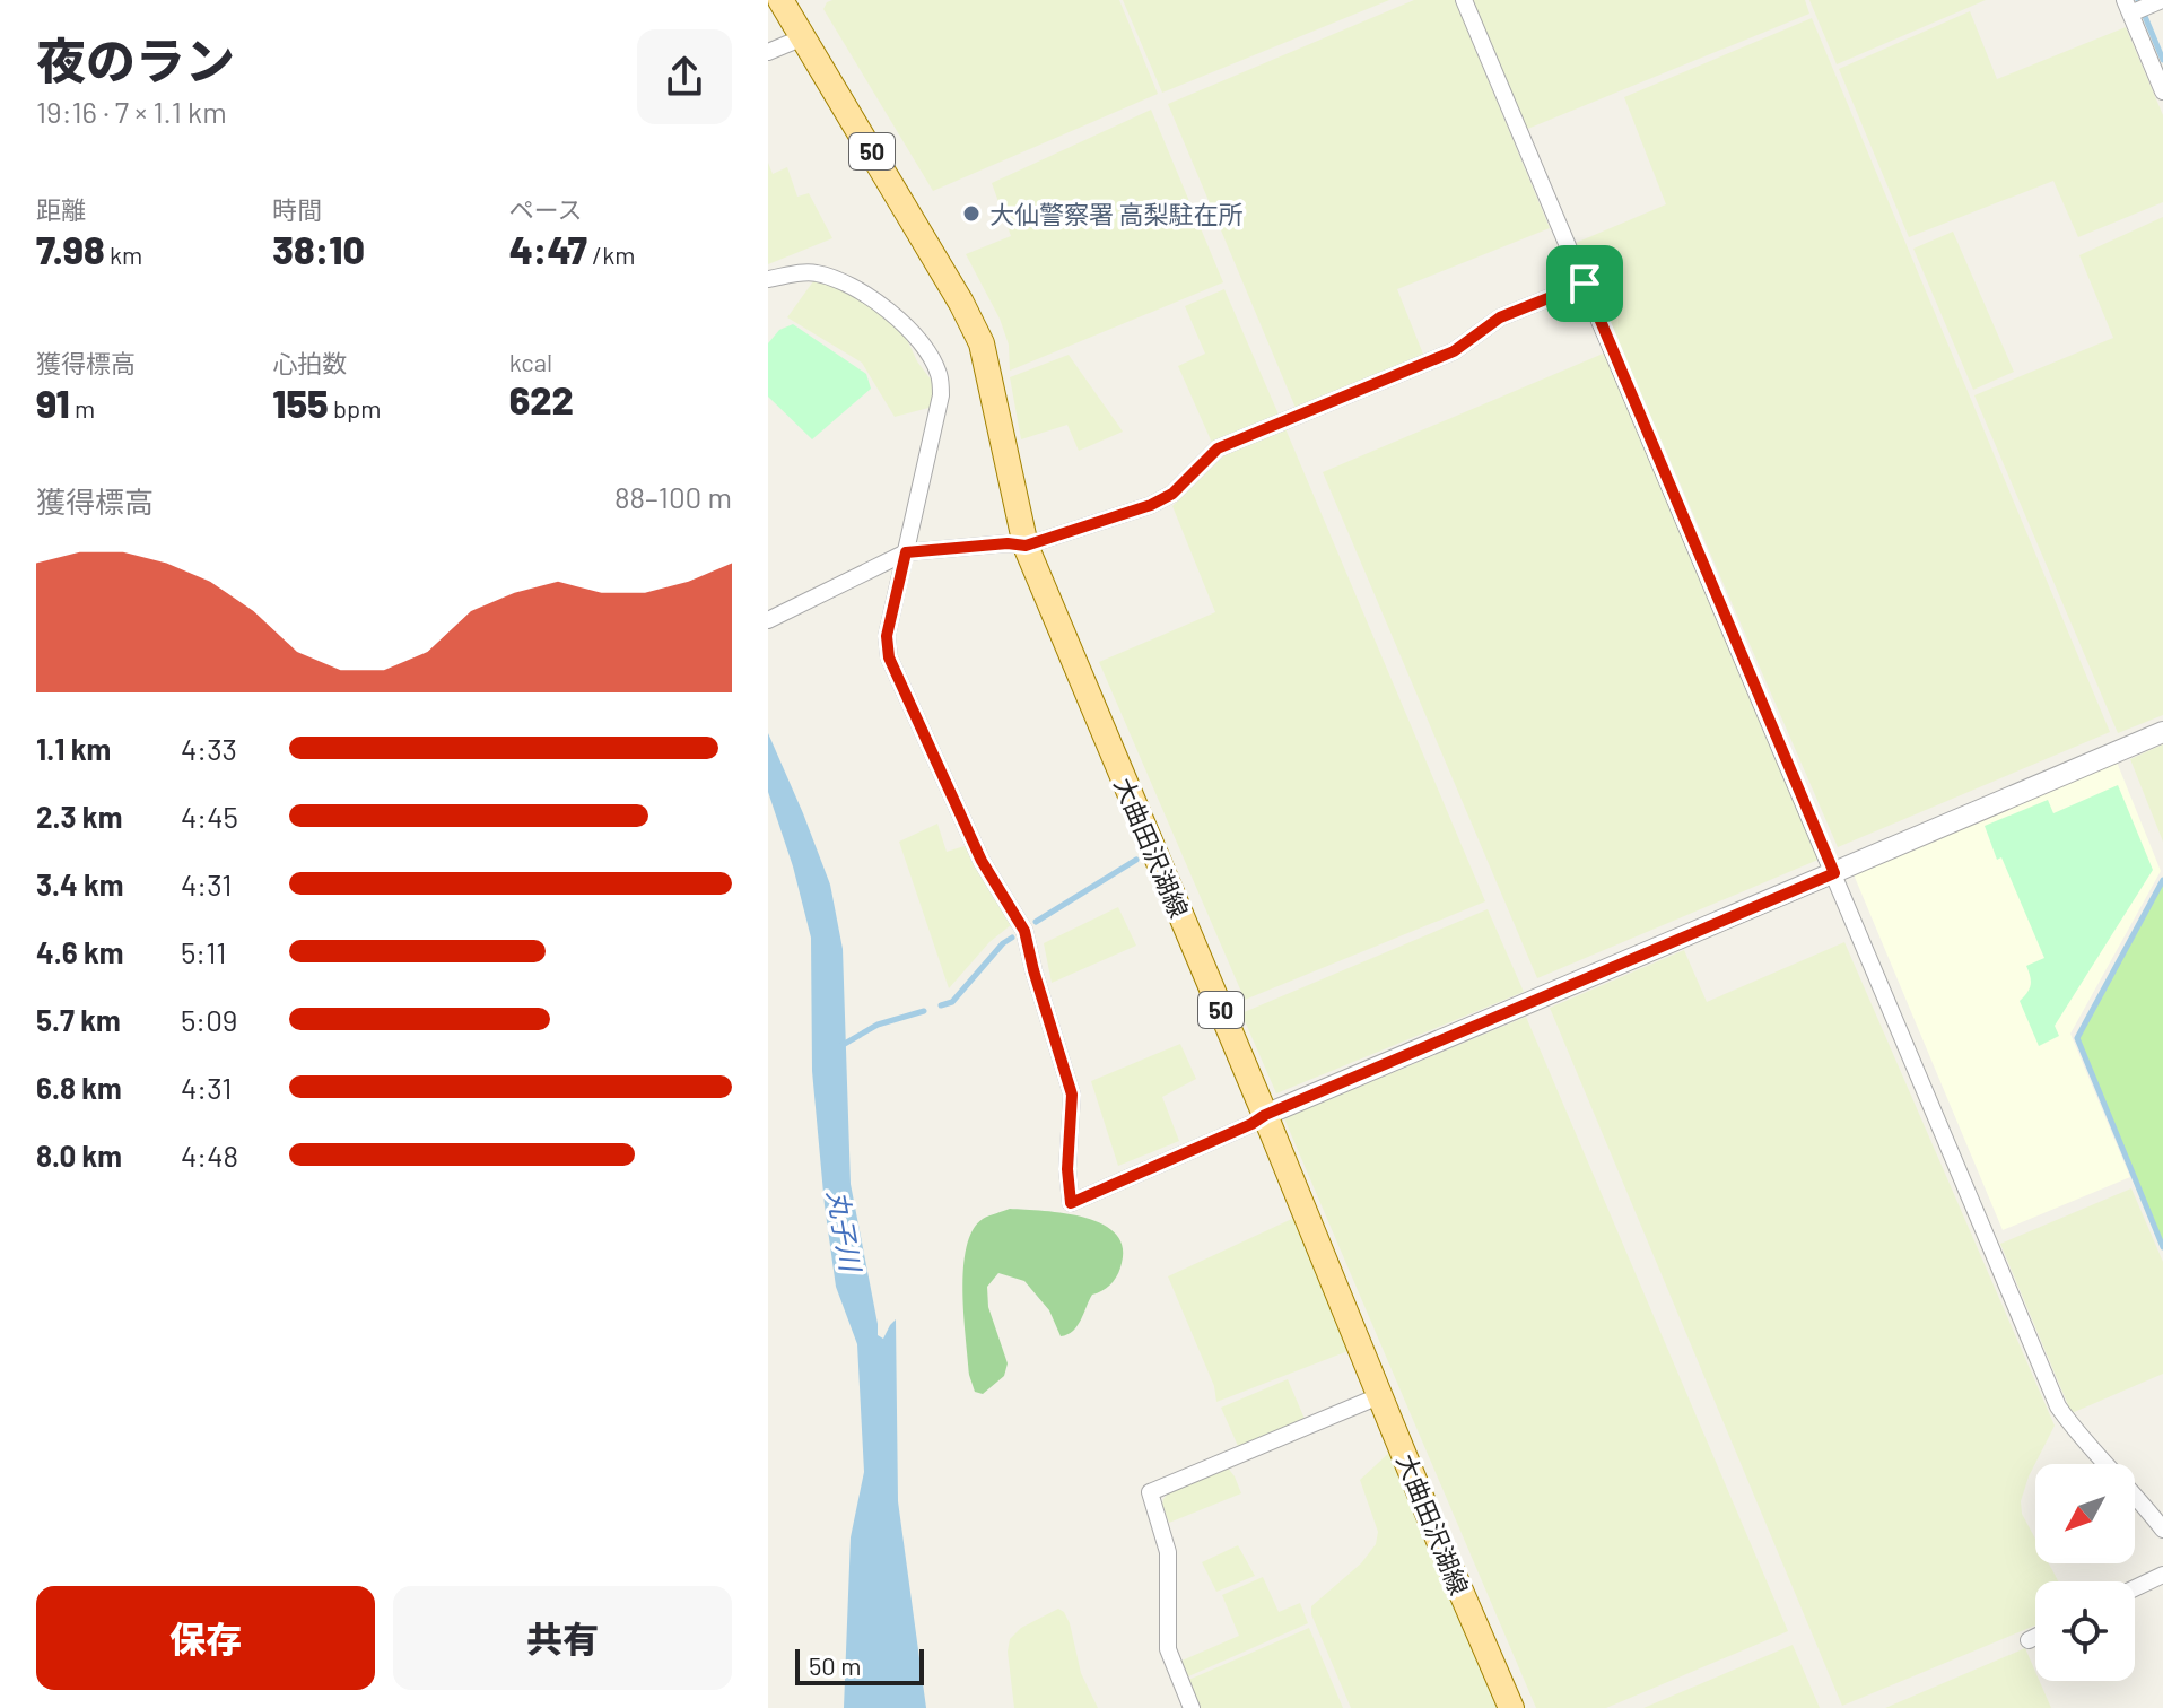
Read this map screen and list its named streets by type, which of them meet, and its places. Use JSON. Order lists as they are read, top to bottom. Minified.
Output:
{"streets":{"main road":["50","大曲田沢湖線"]},"water":["丸子川"],"places":["大仙警察署 高梨駐在所"],"scale_bar":"50 m","north":"bottom left","page":{"heading":["夜のラン","19:16 · 7 × 1.1 km"],"stats":[["距離","7.98 km"],["時間","38:10"],["ペース","4:47 /km"],["獲得標高","91 m"],["心拍数","155 bpm"],["kcal","622"]],"chart":["獲得標高","88–100 m"],"list":[{"name":"1.1 km","note":"4:33"},{"name":"2.3 km","note":"4:45"},{"name":"3.4 km","note":"4:31"},{"name":"4.6 km","note":"5:11"},{"name":"5.7 km","note":"5:09"},{"name":"6.8 km","note":"4:31"},{"name":"8.0 km","note":"4:48"}],"buttons":["保存","共有"],"scale":"50 m"}}
